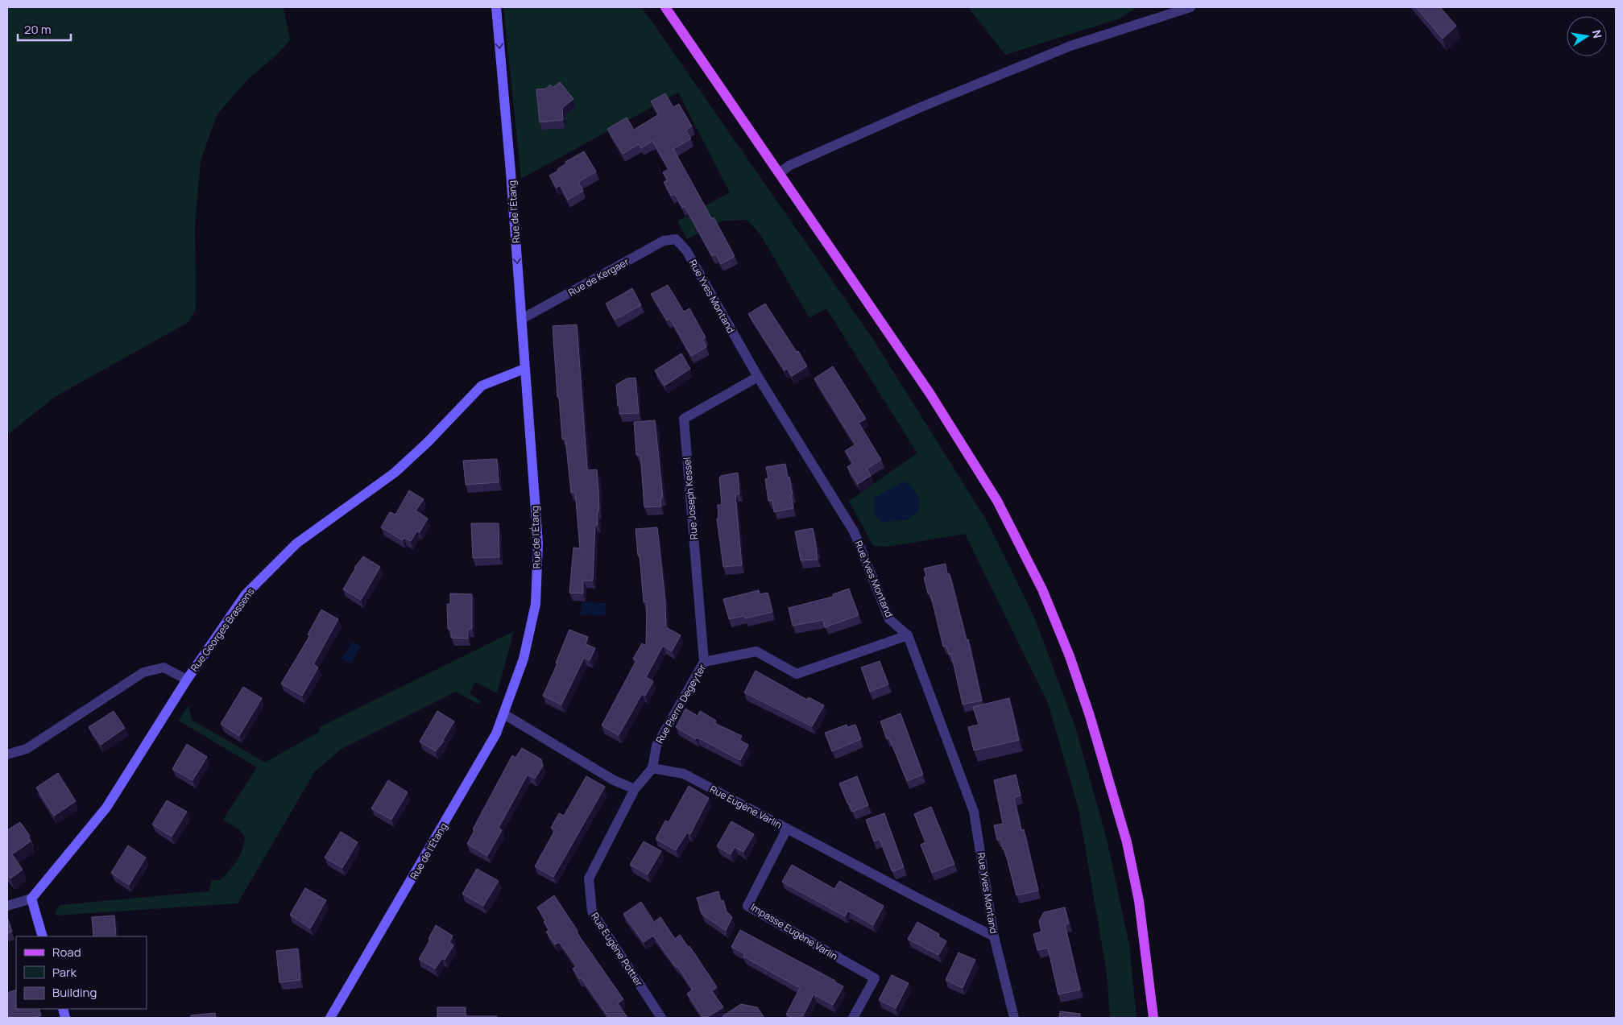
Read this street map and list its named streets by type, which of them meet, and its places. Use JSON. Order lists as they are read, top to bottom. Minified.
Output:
{"streets":{"street":["Rue de l'Étang","Rue de Kergaer","Rue Yves Montand","Rue Joseph Kessel","Rue Georges Brassens","Rue Pierre Degeyter","Rue Eugène Varlin","Impasse Eugène Varlin","Rue Eugène Pottier"]},"crossings":[["Rue de l'Étang","Rue de Kergaer"],["Rue de l'Étang","Rue Georges Brassens"],["Rue de Kergaer","Rue Yves Montand"],["Rue Yves Montand","Rue Joseph Kessel"],["Rue Yves Montand","Rue Pierre Degeyter"],["Rue Yves Montand","Rue Eugène Varlin"],["Rue Joseph Kessel","Rue Pierre Degeyter"],["Rue Pierre Degeyter","Rue Eugène Varlin"],["Rue Eugène Varlin","Impasse Eugène Varlin"]],"legend":["Road","Park","Building"],"scale_bar":"20 m","north":"right"}
